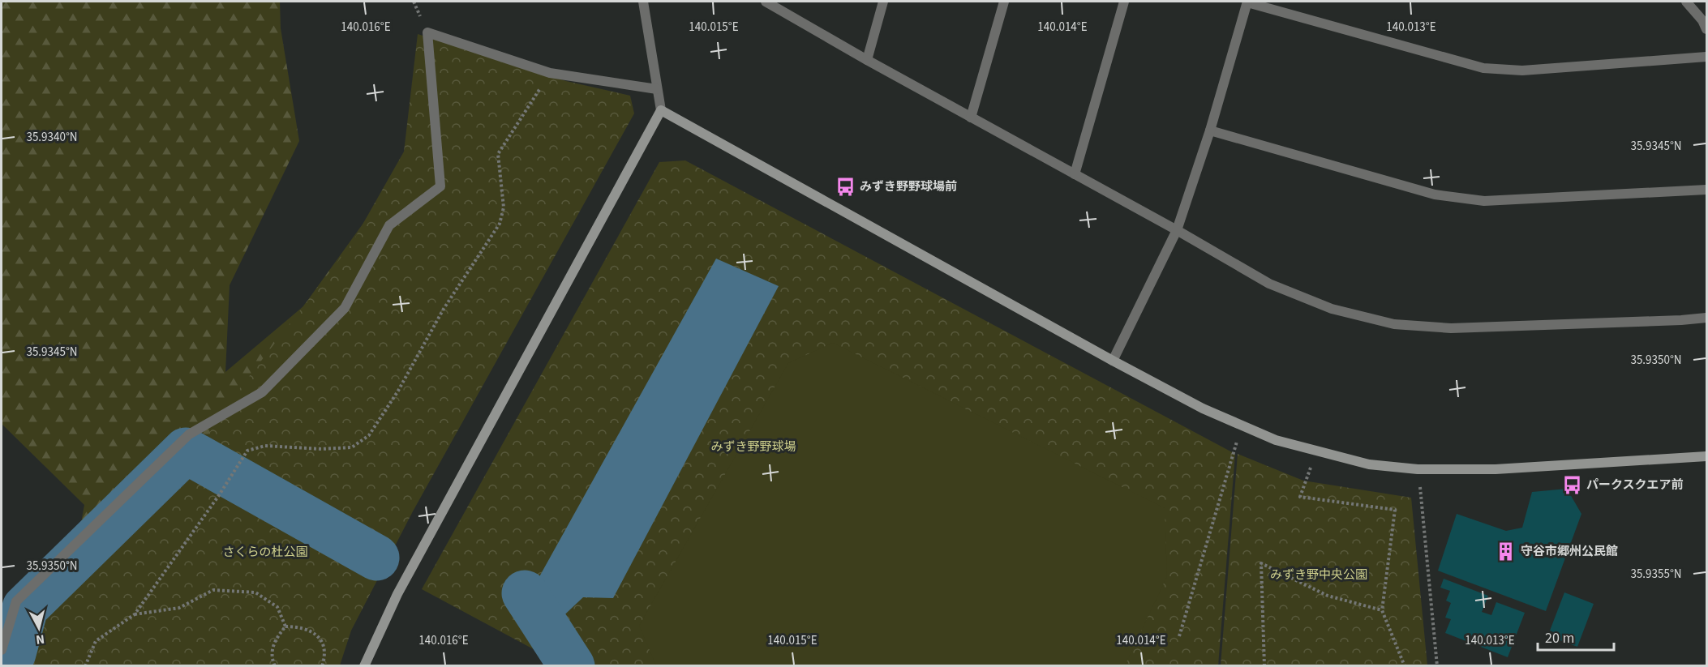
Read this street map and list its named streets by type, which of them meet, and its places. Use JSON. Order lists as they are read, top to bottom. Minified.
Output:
{"parks":["みずき野野球場","さくらの杜公園","みずき野中央公園"],"places":{"bus stop":["みずき野野球場前","パークスクエア前"],"building":["守谷市郷州公民館"]},"scale_bar":"20 m","north":"bottom","coordinates":["140.016°E","140.015°E","140.013°E","140.014°E","35.9340°N","35.9345°N","35.9350°N","35.9355°N"]}
